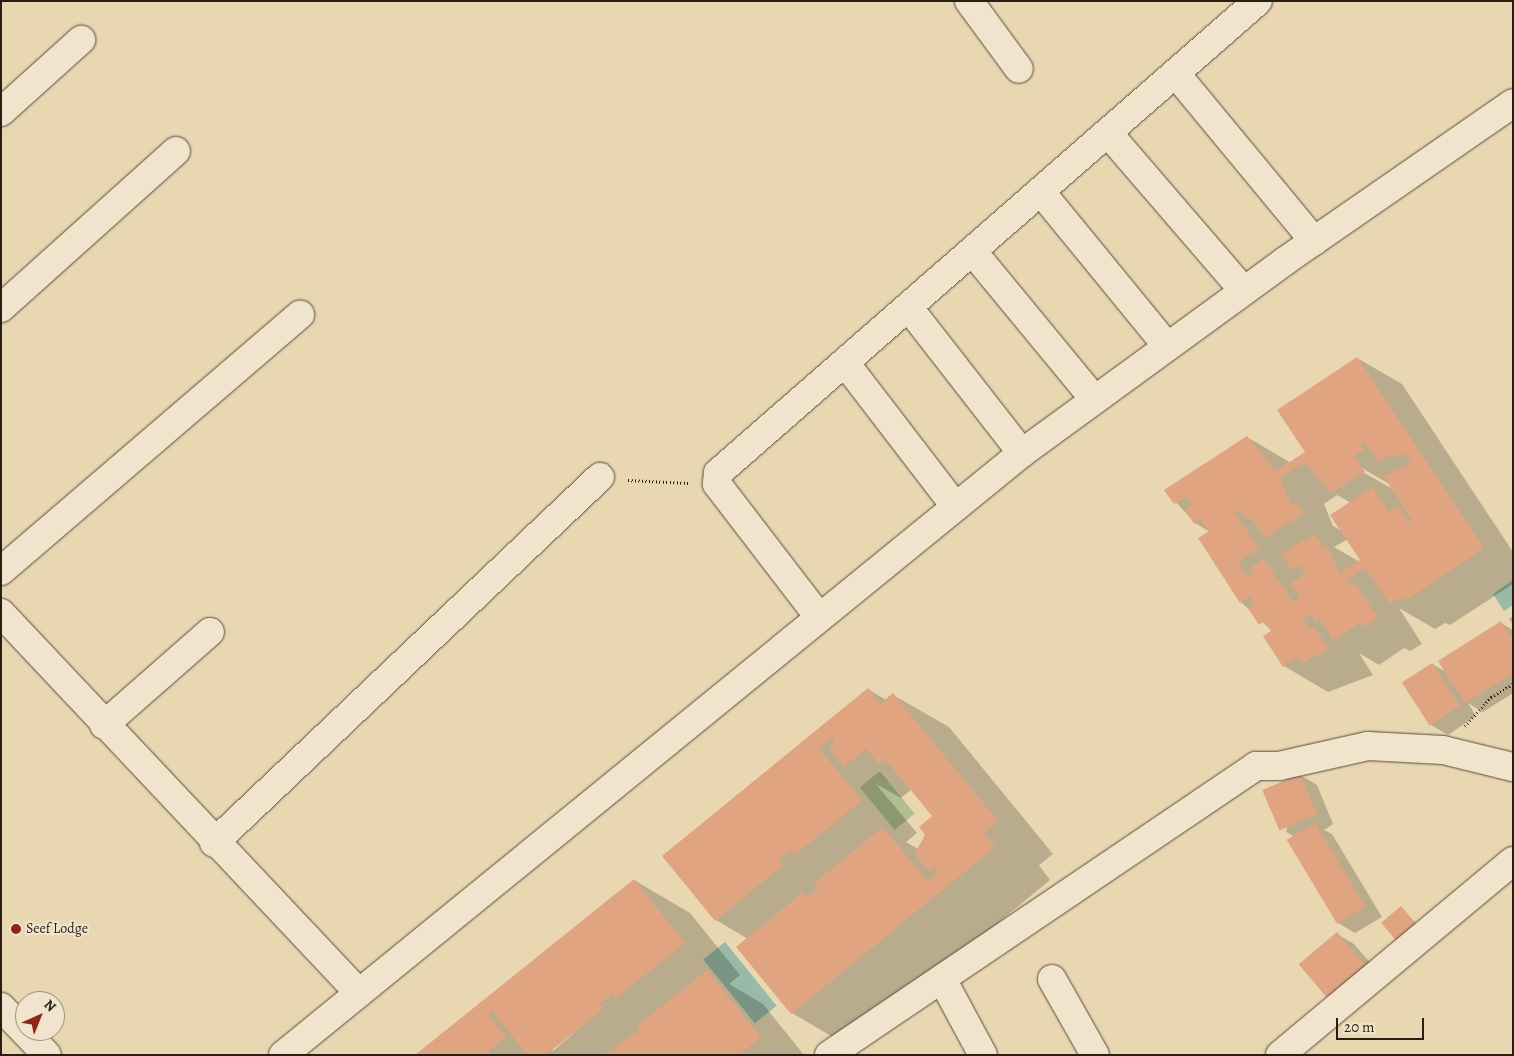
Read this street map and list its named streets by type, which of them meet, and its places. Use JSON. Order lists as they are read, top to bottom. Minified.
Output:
{"places":["Seef Lodge"],"scale_bar":"20 m","north":"top right"}
